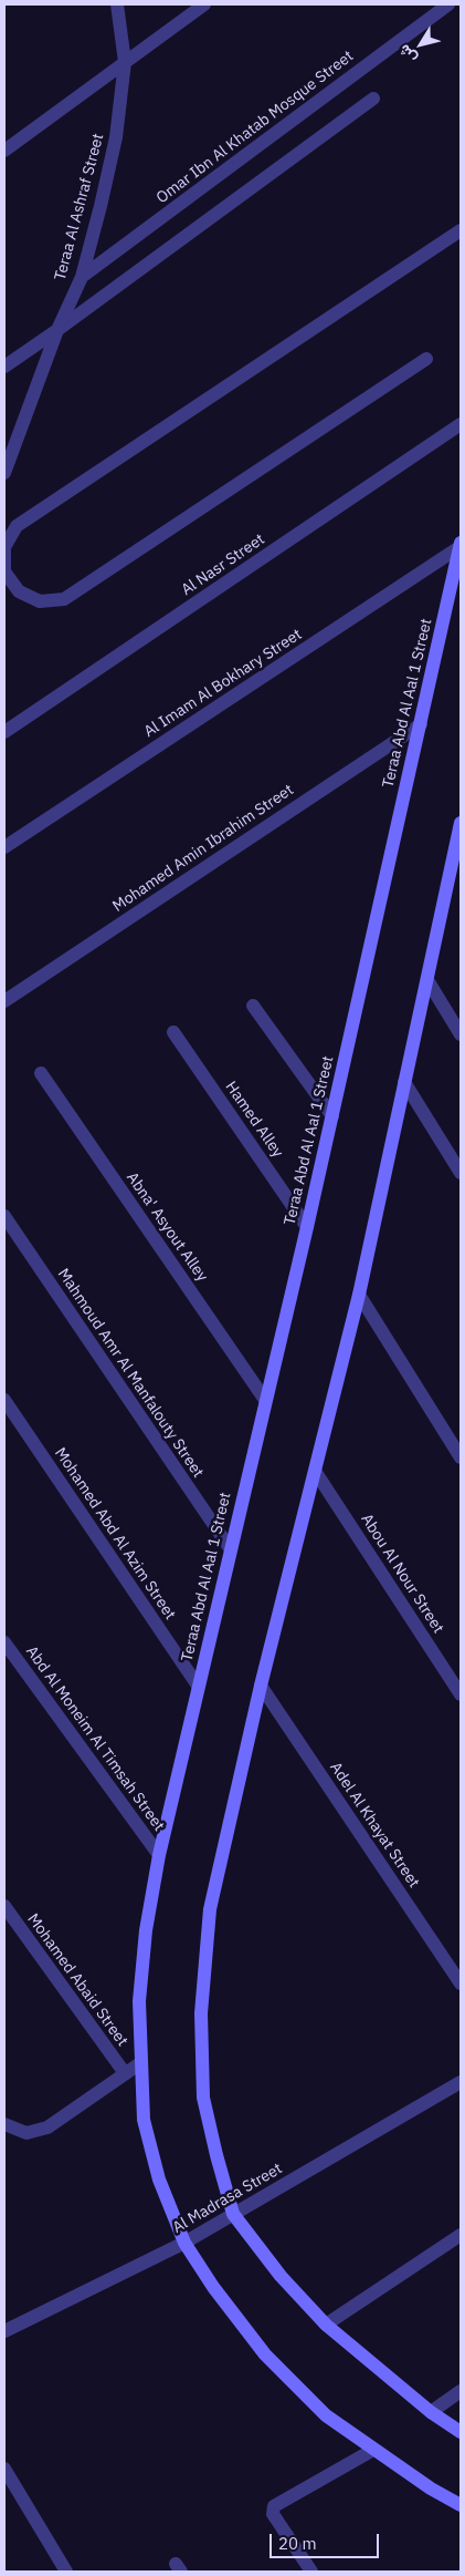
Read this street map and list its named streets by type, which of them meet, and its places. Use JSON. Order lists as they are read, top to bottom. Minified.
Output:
{"streets":{"street":["Omar Ibn Al Khatab Mosque Street","Teraa Al Ashraf Street","Al Nasr Street","Al Imam Al Bokhary Street","Teraa Abd Al Aal 1 Street","Mohamed Amin Ibrahim Street","Hamed Alley","Abna' Asyout Alley","Mahmoud Amr Al Manfalouty Street","Mohamed Abd Al Azim Street","Abou Al Nour Street","Abd Al Moneim Al Timsah Street","Adel Al Khayat Street","Mohamed Abaid Street","Al Madrasa Street"]},"crossings":[["Omar Ibn Al Khatab Mosque Street","Teraa Al Ashraf Street"],["Al Imam Al Bokhary Street","Teraa Abd Al Aal 1 Street"],["Teraa Abd Al Aal 1 Street","Mohamed Amin Ibrahim Street"],["Teraa Abd Al Aal 1 Street","Hamed Alley"],["Teraa Abd Al Aal 1 Street","Abna' Asyout Alley"],["Teraa Abd Al Aal 1 Street","Mahmoud Amr Al Manfalouty Street"],["Teraa Abd Al Aal 1 Street","Mohamed Abd Al Azim Street"],["Teraa Abd Al Aal 1 Street","Abd Al Moneim Al Timsah Street"],["Teraa Abd Al Aal 1 Street","Al Madrasa Street"]],"scale_bar":"20 m","north":"bottom left"}
